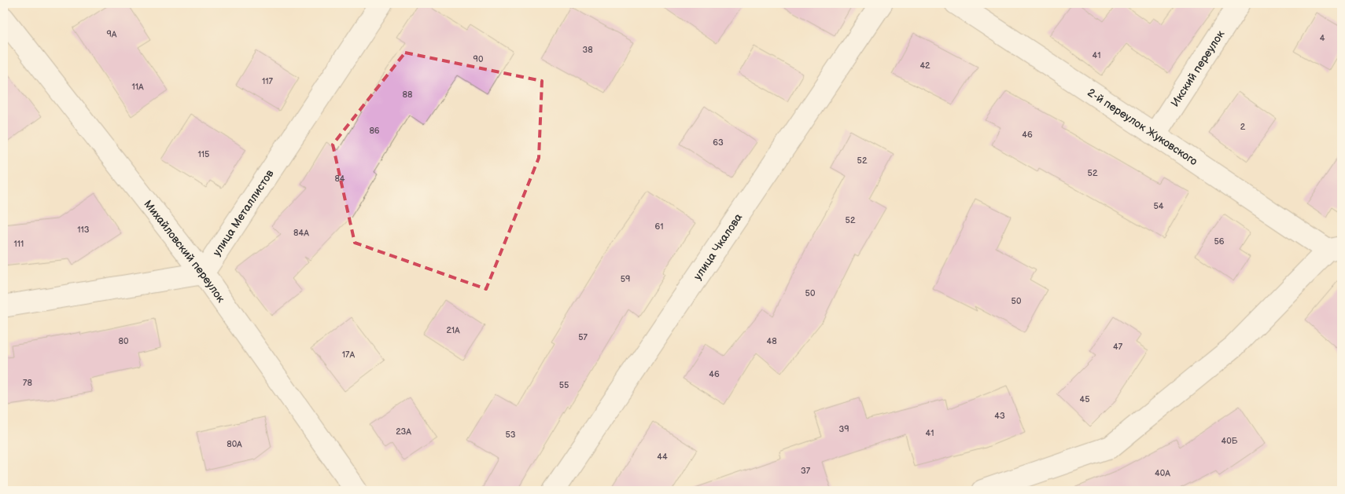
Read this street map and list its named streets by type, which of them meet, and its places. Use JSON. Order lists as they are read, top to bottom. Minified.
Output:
{"streets":{"street":["Икский переулок","2-й переулок Жуковского","улица Металлистов","улица Чкалова","Михайловский переулок"]},"crossings":[["Икский переулок","2-й переулок Жуковского"],["улица Металлистов","Михайловский переулок"]],"house_numbers":["9А","4","38","41","90","42","117","11А","88","2","86","46","63","115","52","52","84","54","52","61","113","84А","56","111","59","50","50","21А","57","80","48","47","17А","46","78","55","45","43","39","23А","41","53","40Б","80А","44","37","40А"]}
